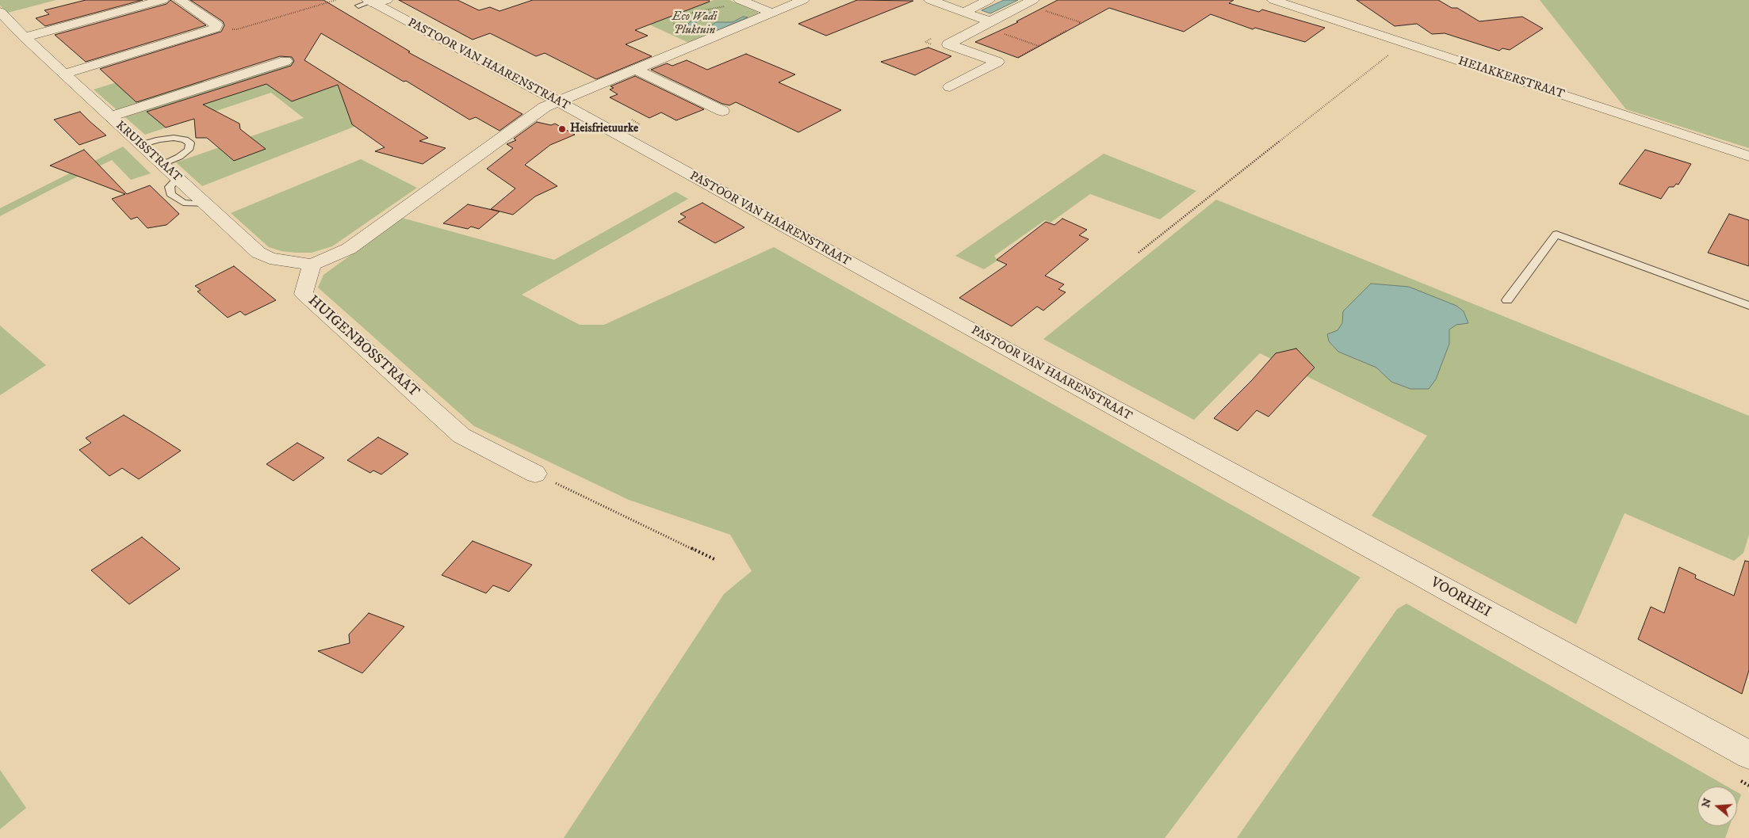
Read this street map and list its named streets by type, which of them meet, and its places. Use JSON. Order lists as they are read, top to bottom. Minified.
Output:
{"streets":{"street":["PASTOOR VAN HAARENSTRAAT","HEIAKKERSTRAAT","KRUISSTRAAT","HUIGENBOSSTRAAT","VOORHEI"]},"crossings":[["PASTOOR VAN HAARENSTRAAT","VOORHEI"],["KRUISSTRAAT","HUIGENBOSSTRAAT"]],"parks":["Eco Wadi Pluktuin"],"places":["Heisfrietuurke"],"north":"left"}
